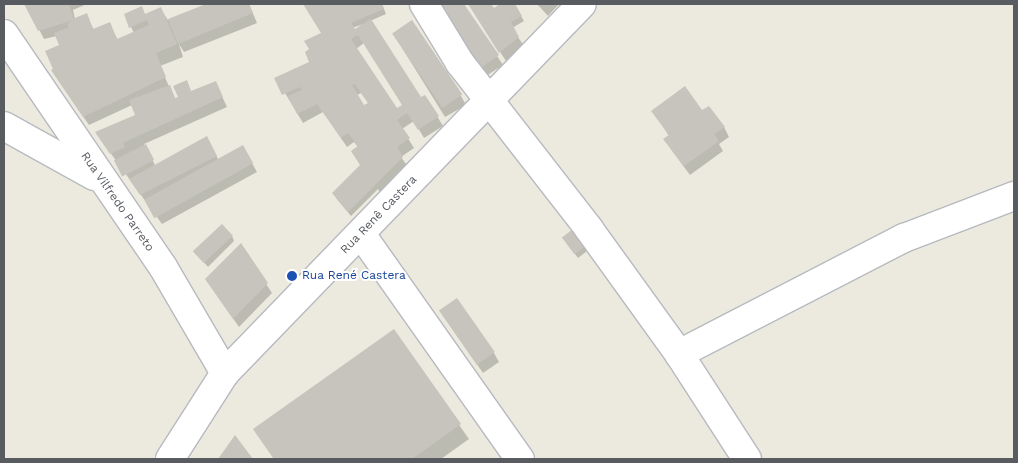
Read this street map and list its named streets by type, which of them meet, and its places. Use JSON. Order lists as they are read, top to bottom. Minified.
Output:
{"streets":{"street":["Rua Vilfredo Parreto","Rua Renê Castera"]},"crossings":[["Rua Vilfredo Parreto","Rua Renê Castera"]],"places":["Rua René Castera"]}
